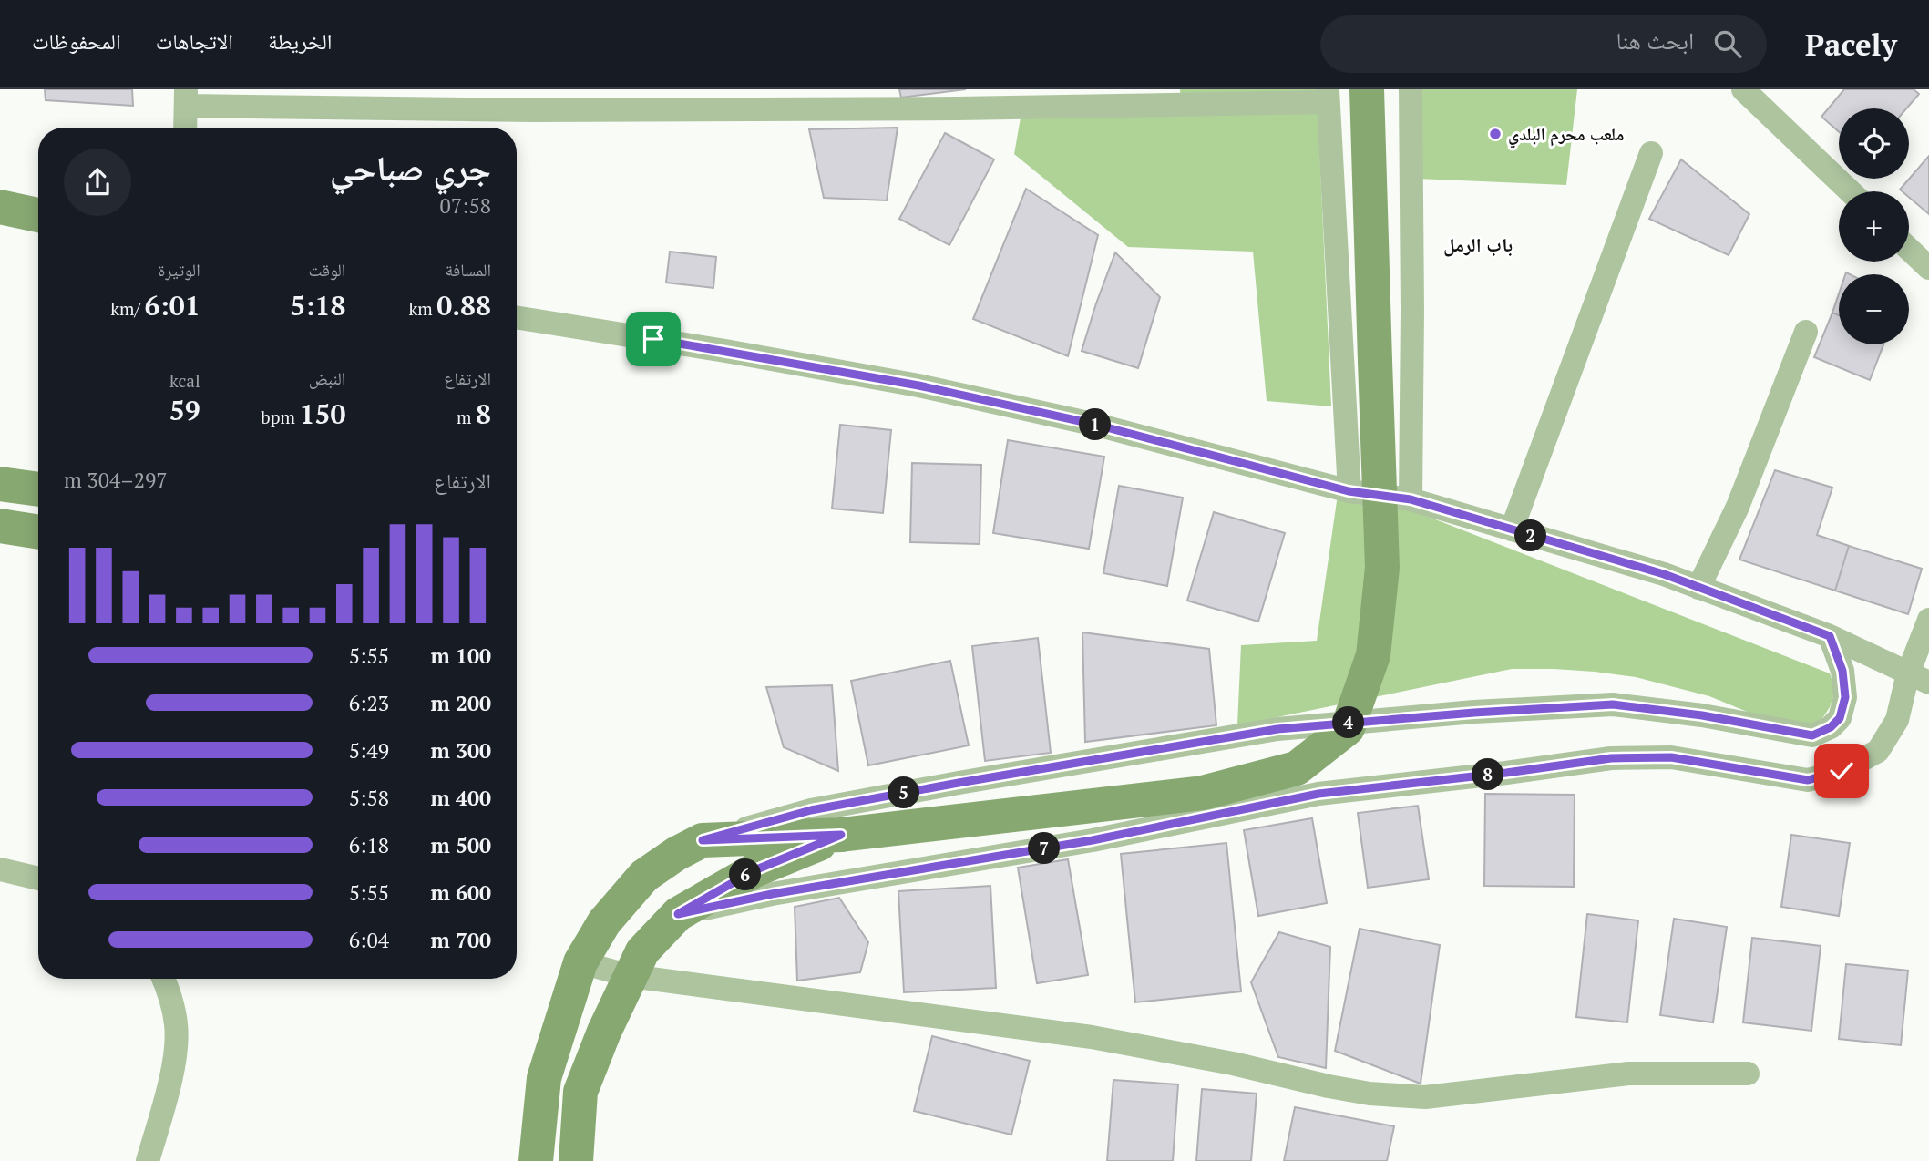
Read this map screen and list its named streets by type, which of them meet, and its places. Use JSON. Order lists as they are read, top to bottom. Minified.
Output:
{"districts":["باب الرمل"],"places":["ملعب محرم البلدي"],"page":{"header":"Pacely","search":"ابحث هنا","nav":["الخريطة","الاتجاهات","المحفوظات"],"map_buttons":["+","−"],"heading":["جري صباحي","07:58"],"stats":[["المسافة","0.88 km"],["الوقت","5:18"],["الوتيرة","6:01 /km"],["الارتفاع","8 m"],["النبض","150 bpm"],["kcal","59"]],"pins":["1","2","4","8","5","7","6"],"chart":["الارتفاع","297–304 m"],"list":[{"name":"100 m","note":"5:55"},{"name":"200 m","note":"6:23"},{"name":"300 m","note":"5:49"},{"name":"400 m","note":"5:58"},{"name":"500 m","note":"6:18"},{"name":"600 m","note":"5:55"},{"name":"700 m","note":"6:04"}]}}
